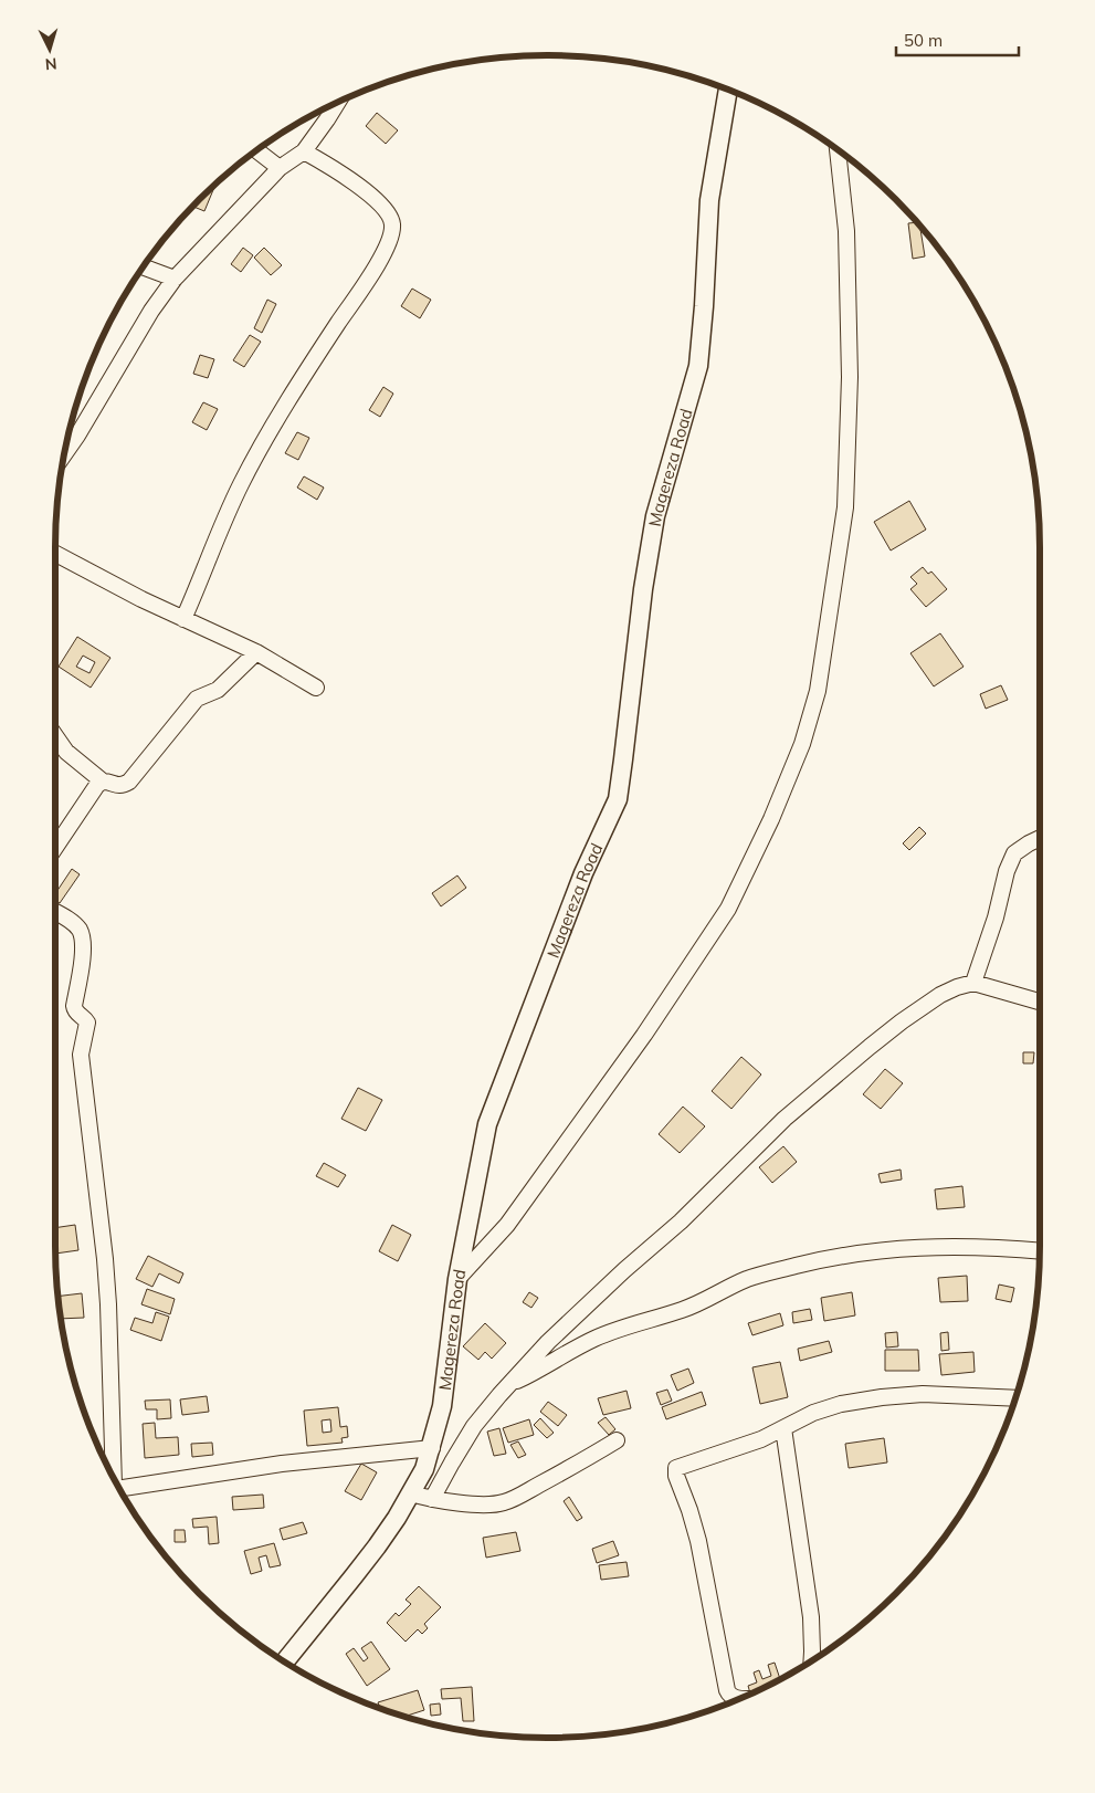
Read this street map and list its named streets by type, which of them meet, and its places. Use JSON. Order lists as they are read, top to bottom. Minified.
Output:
{"streets":{"street":["Magereza Road"]},"scale_bar":"50 m","north":"bottom"}
